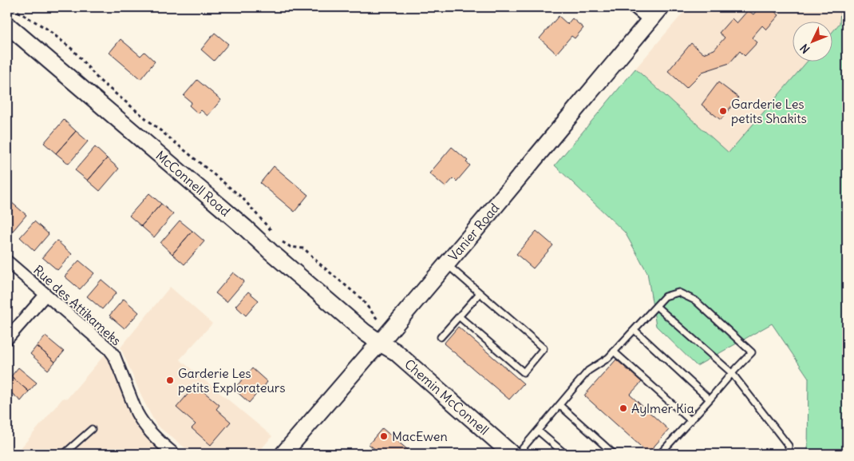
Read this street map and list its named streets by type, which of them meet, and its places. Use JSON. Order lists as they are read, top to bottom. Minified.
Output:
{"streets":{"street":["McConnell Road","Vanier Road","Rue des Attikameks","Chemin McConnell"]},"crossings":[["McConnell Road","Vanier Road"],["McConnell Road","Chemin McConnell"],["Vanier Road","Chemin McConnell"]],"places":["Garderie Les petits Shakits","Garderie Les petits Explorateurs","Aylmer Kia","MacEwen"],"north":"bottom left"}
